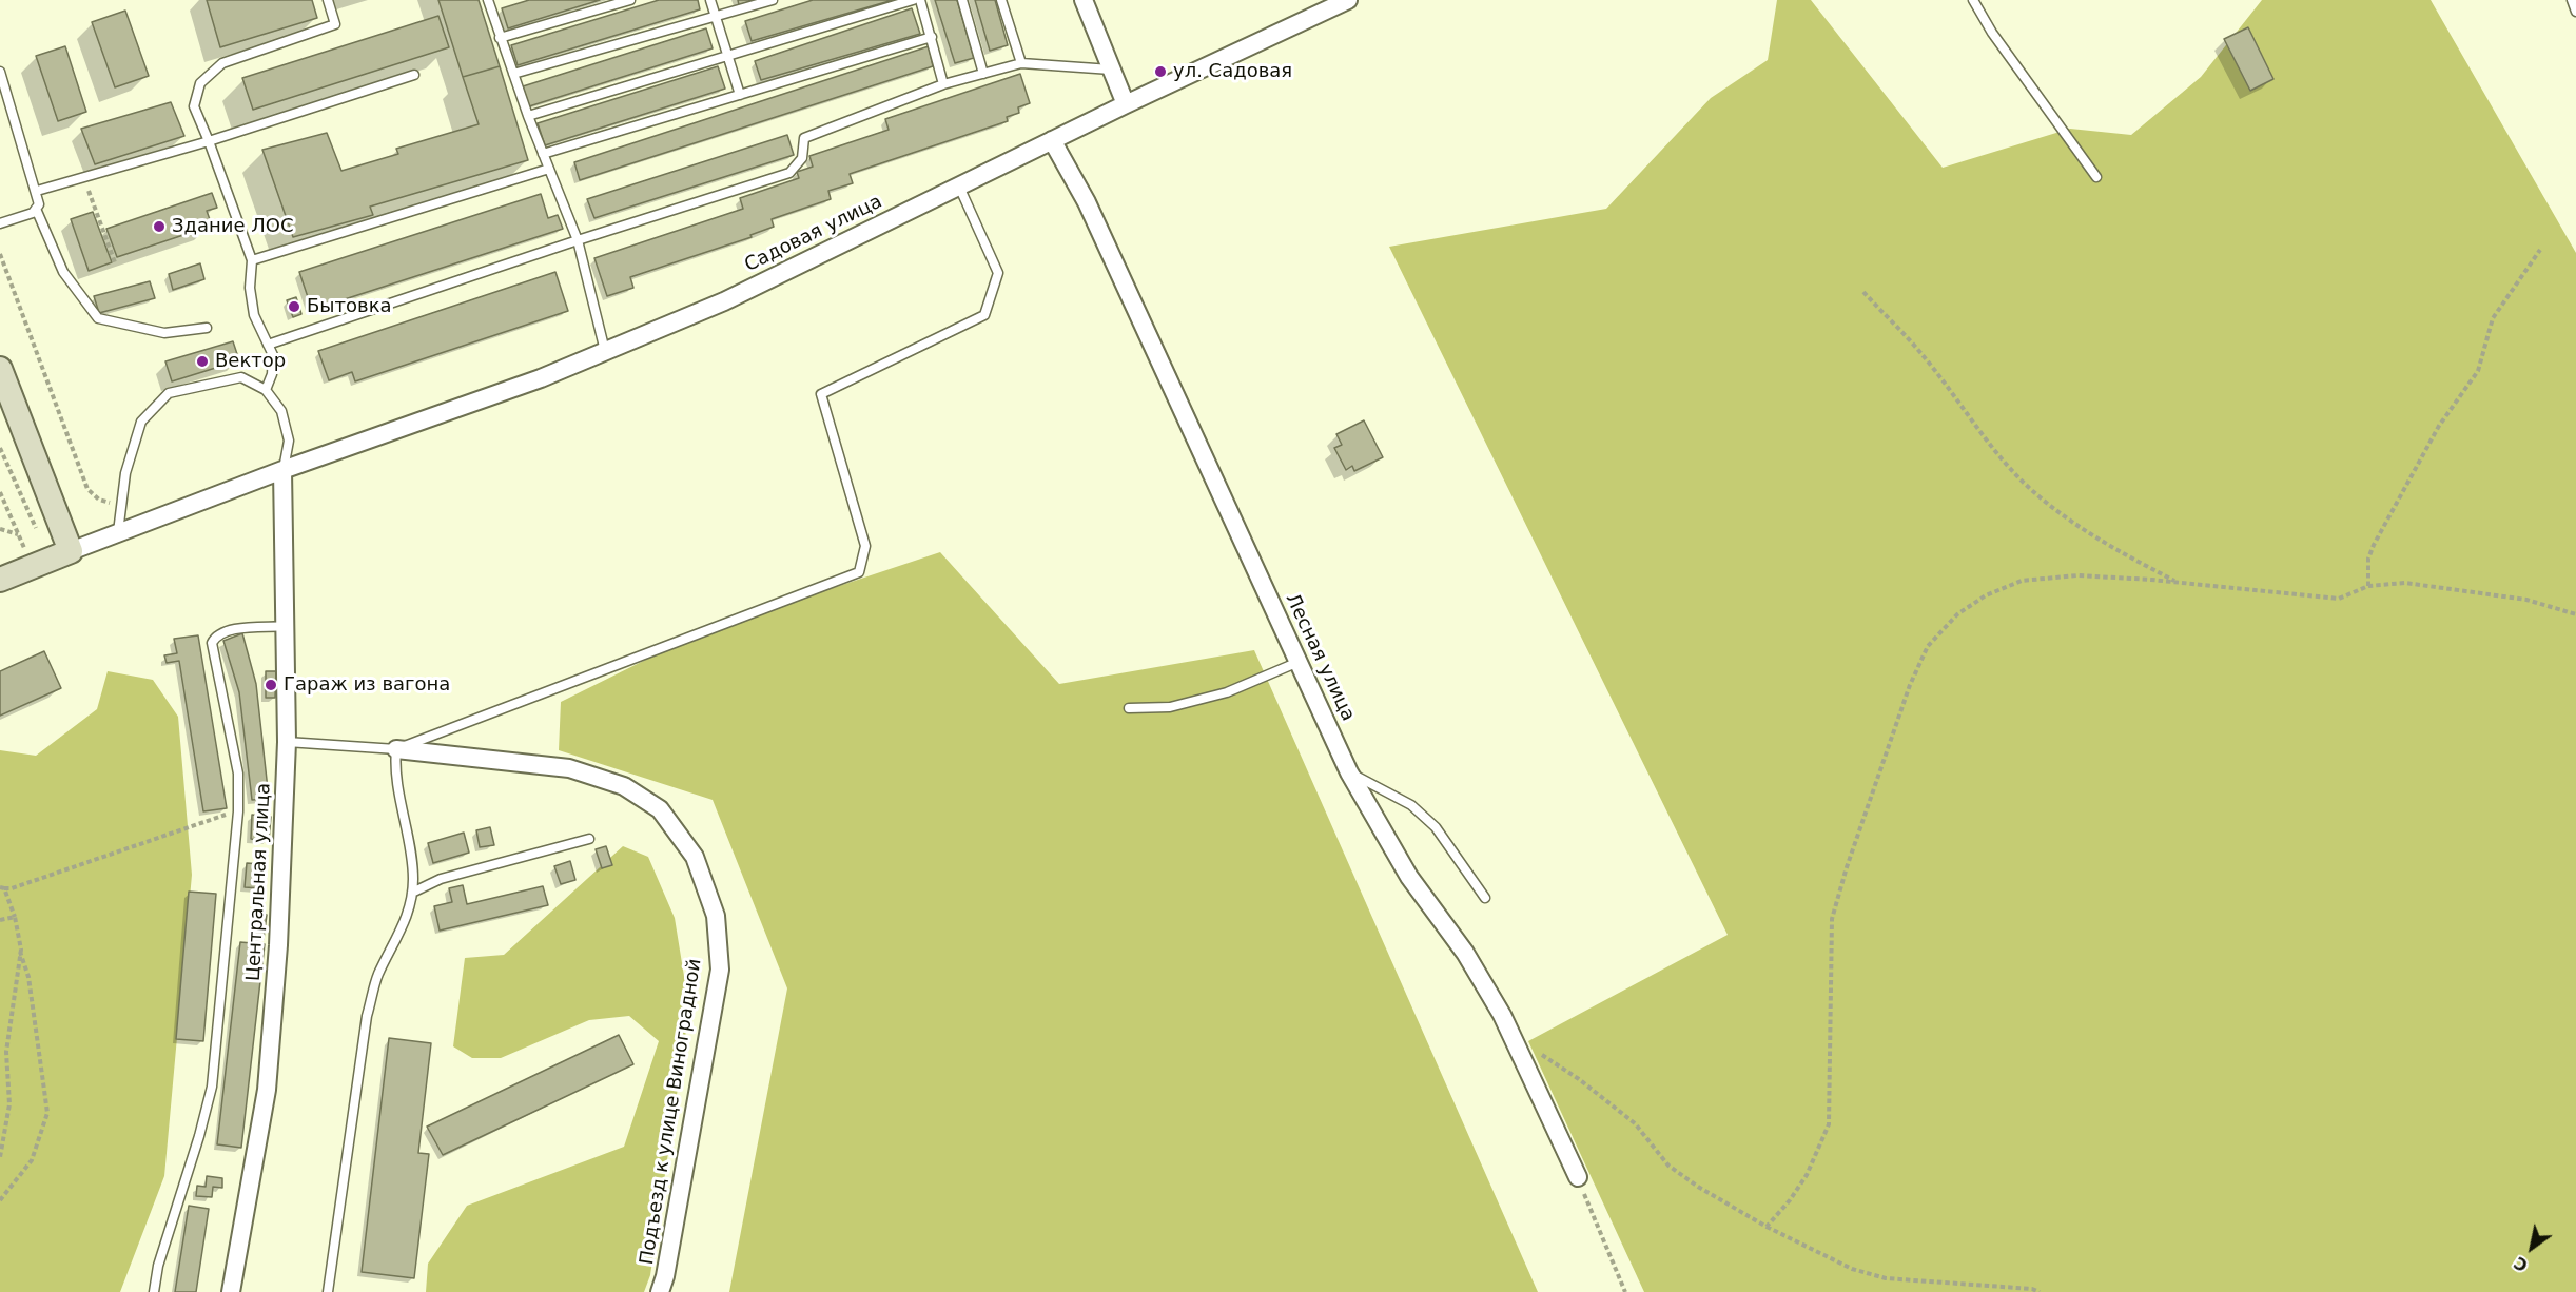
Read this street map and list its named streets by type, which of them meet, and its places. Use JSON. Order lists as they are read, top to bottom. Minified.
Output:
{"streets":{"street":["Садовая улица","Лесная улица","Центральная улица","Подъезд к улице Виноградной"]},"crossings":[["Садовая улица","Лесная улица"],["Садовая улица","Центральная улица"]],"places":["ул. Садовая","Здание ЛОС","Бытовка","Вектор","Гараж из вагона"],"north":"bottom left"}
